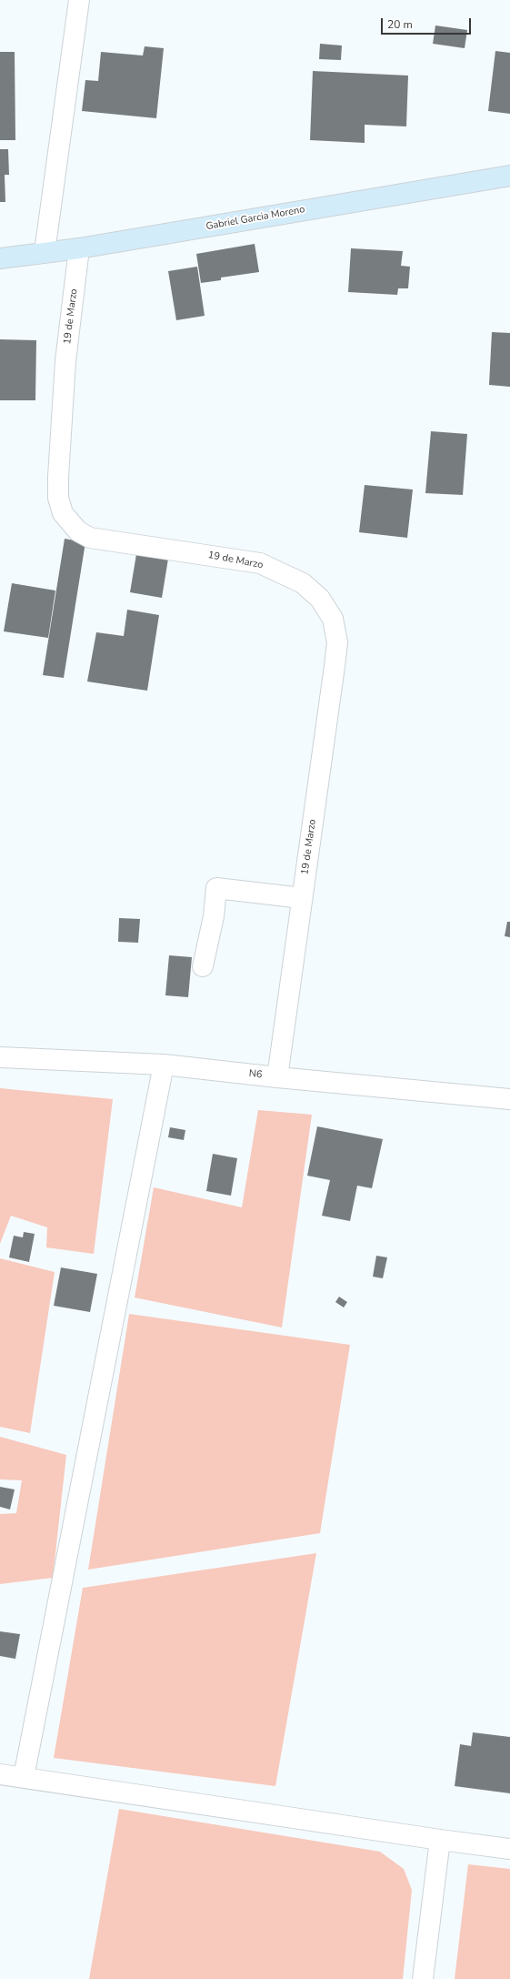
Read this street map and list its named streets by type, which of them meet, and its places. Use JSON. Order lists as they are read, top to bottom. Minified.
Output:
{"streets":{"street":["Gabriel Garcia Moreno","19 de Marzo","N6"]},"crossings":[["Gabriel Garcia Moreno","19 de Marzo"],["19 de Marzo","N6"]],"scale_bar":"20 m"}
